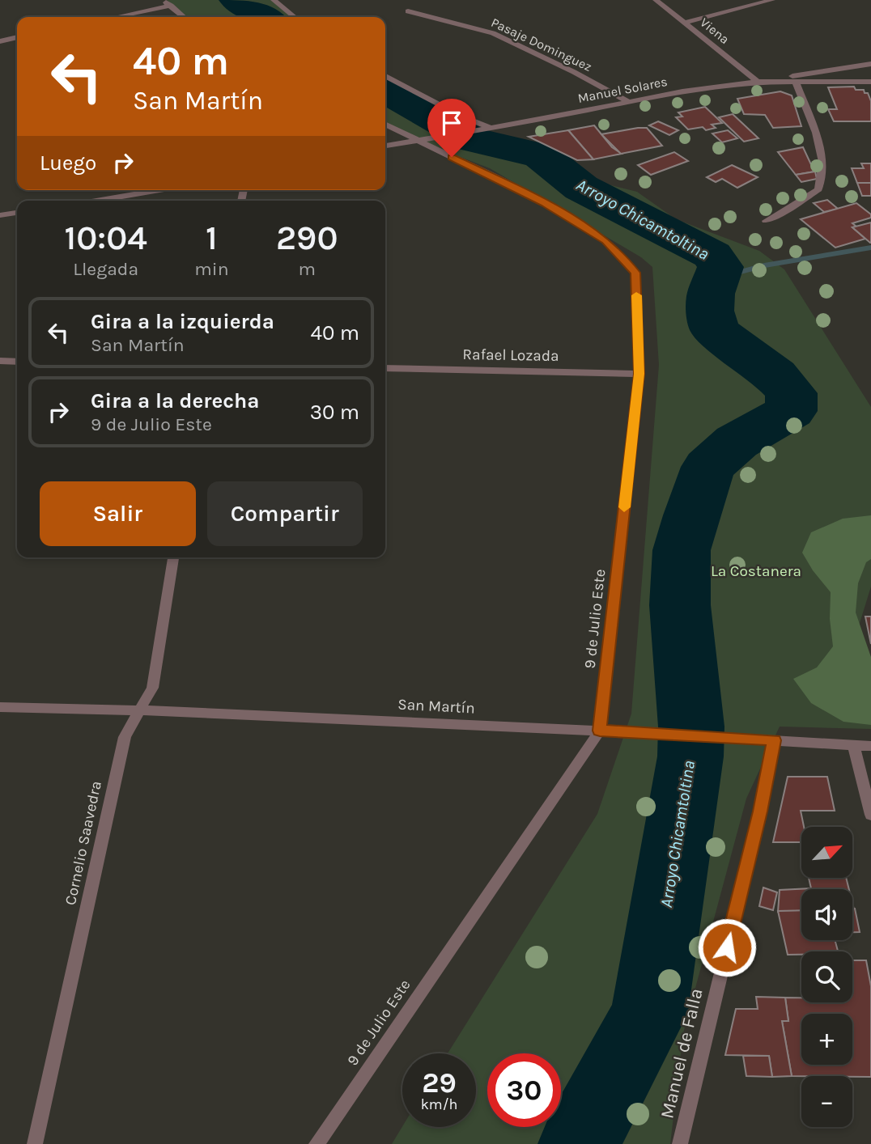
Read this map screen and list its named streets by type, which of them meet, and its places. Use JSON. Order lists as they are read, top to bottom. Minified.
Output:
{"streets":{"street":["Viena","Pasaje Dominguez","Manuel Solares","Rafael Lozada","9 de Julio Este","San Martín","Cornelio Saavedra","Manuel de Falla"]},"crossings":[["Viena","Manuel Solares"],["Pasaje Dominguez","Manuel Solares"],["Manuel Solares","9 de Julio Este"],["Rafael Lozada","9 de Julio Este"],["9 de Julio Este","San Martín"],["San Martín","Cornelio Saavedra"],["San Martín","Manuel de Falla"]],"water":["Arroyo Chicamtoltina"],"parks":["La Costanera"],"north":"top right","page":{"turn":["40 m","San Martín"],"then":"Luego","eta":["10:04","Llegada","1","min","290","m"],"list":[{"name":"Gira a la izquierda","note":"San Martín","value":"40 m"},{"name":"Gira a la derecha","note":"9 de Julio Este","value":"30 m"}],"buttons":["Salir","Compartir"],"map_buttons":["+","−"],"speed":"29 km/h","limit":"30"}}
